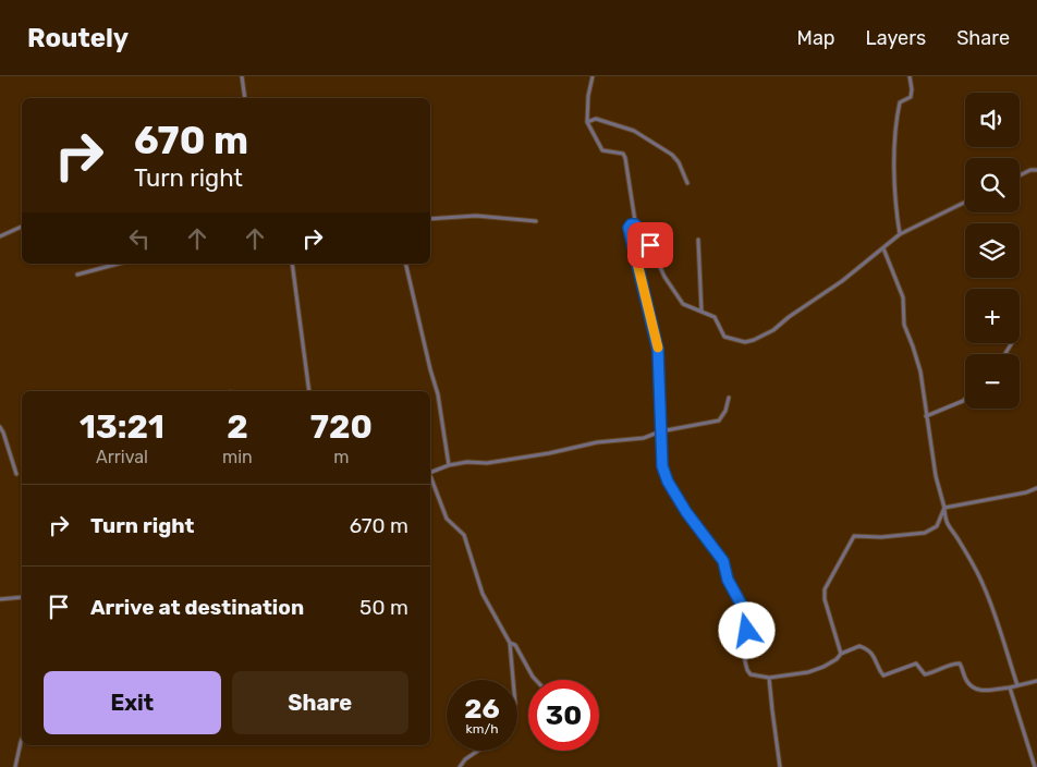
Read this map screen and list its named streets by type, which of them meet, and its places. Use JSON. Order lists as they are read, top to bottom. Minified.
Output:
{"page":{"header":"Routely","nav":["Map","Layers","Share"],"map_buttons":["+","−"],"turn":["670 m","Turn right"],"eta":["13:21","Arrival","2","min","720","m"],"list":[{"name":"Turn right","value":"670 m"},{"name":"Arrive at destination","value":"50 m"}],"buttons":["Exit","Share"],"speed":"26 km/h","limit":"30"}}
